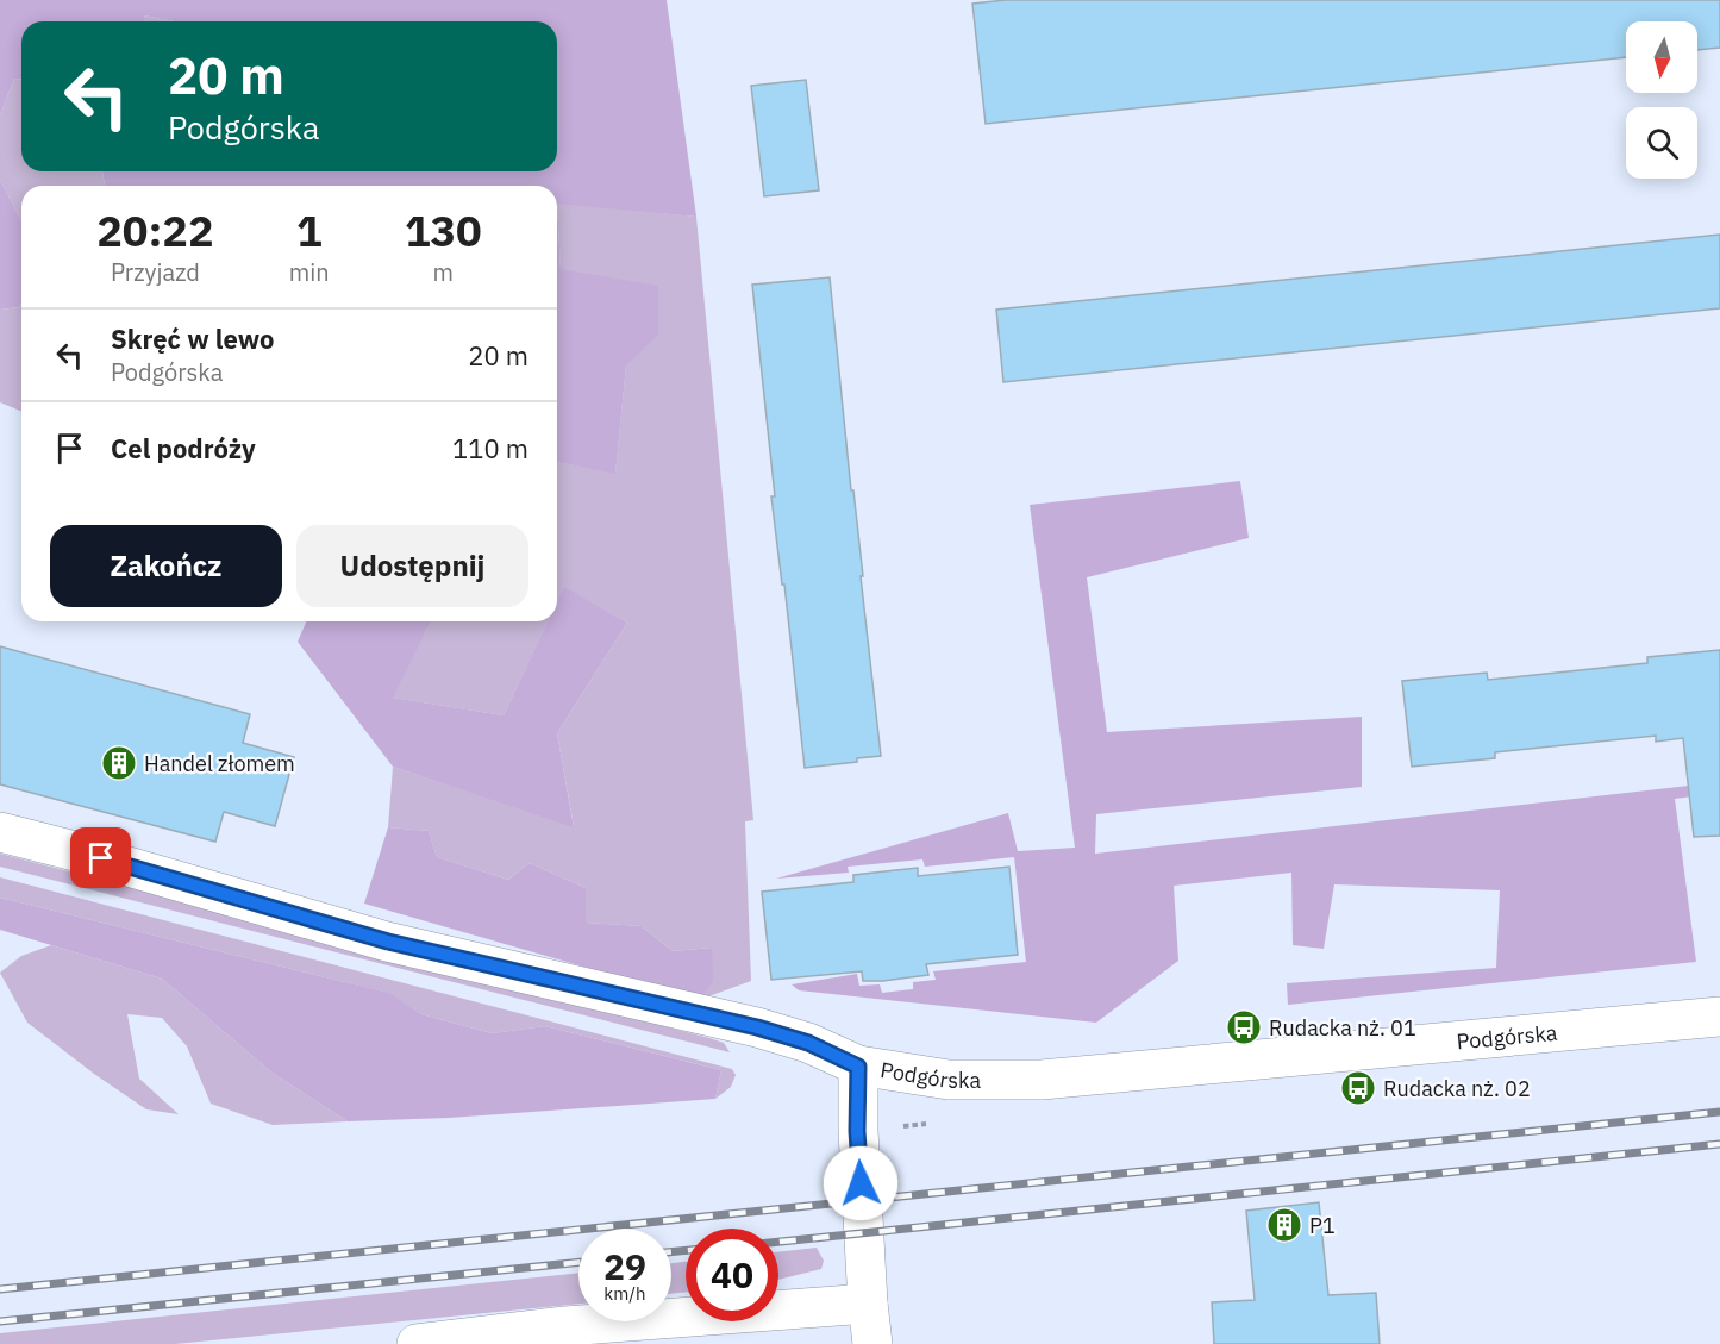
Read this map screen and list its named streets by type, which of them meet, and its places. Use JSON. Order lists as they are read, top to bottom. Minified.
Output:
{"streets":{"street":["Podgórska"]},"places":{"building":["Handel złomem","P1"],"bus stop":["Rudacka nż. 01","Rudacka nż. 02"]},"north":"bottom","page":{"turn":["20 m","Podgórska"],"eta":["20:22","Przyjazd","1","min","130","m"],"list":[{"name":"Skręć w lewo","note":"Podgórska","value":"20 m"},{"name":"Cel podróży","value":"110 m"}],"buttons":["Zakończ","Udostępnij"],"speed":"29 km/h","limit":"40"}}
